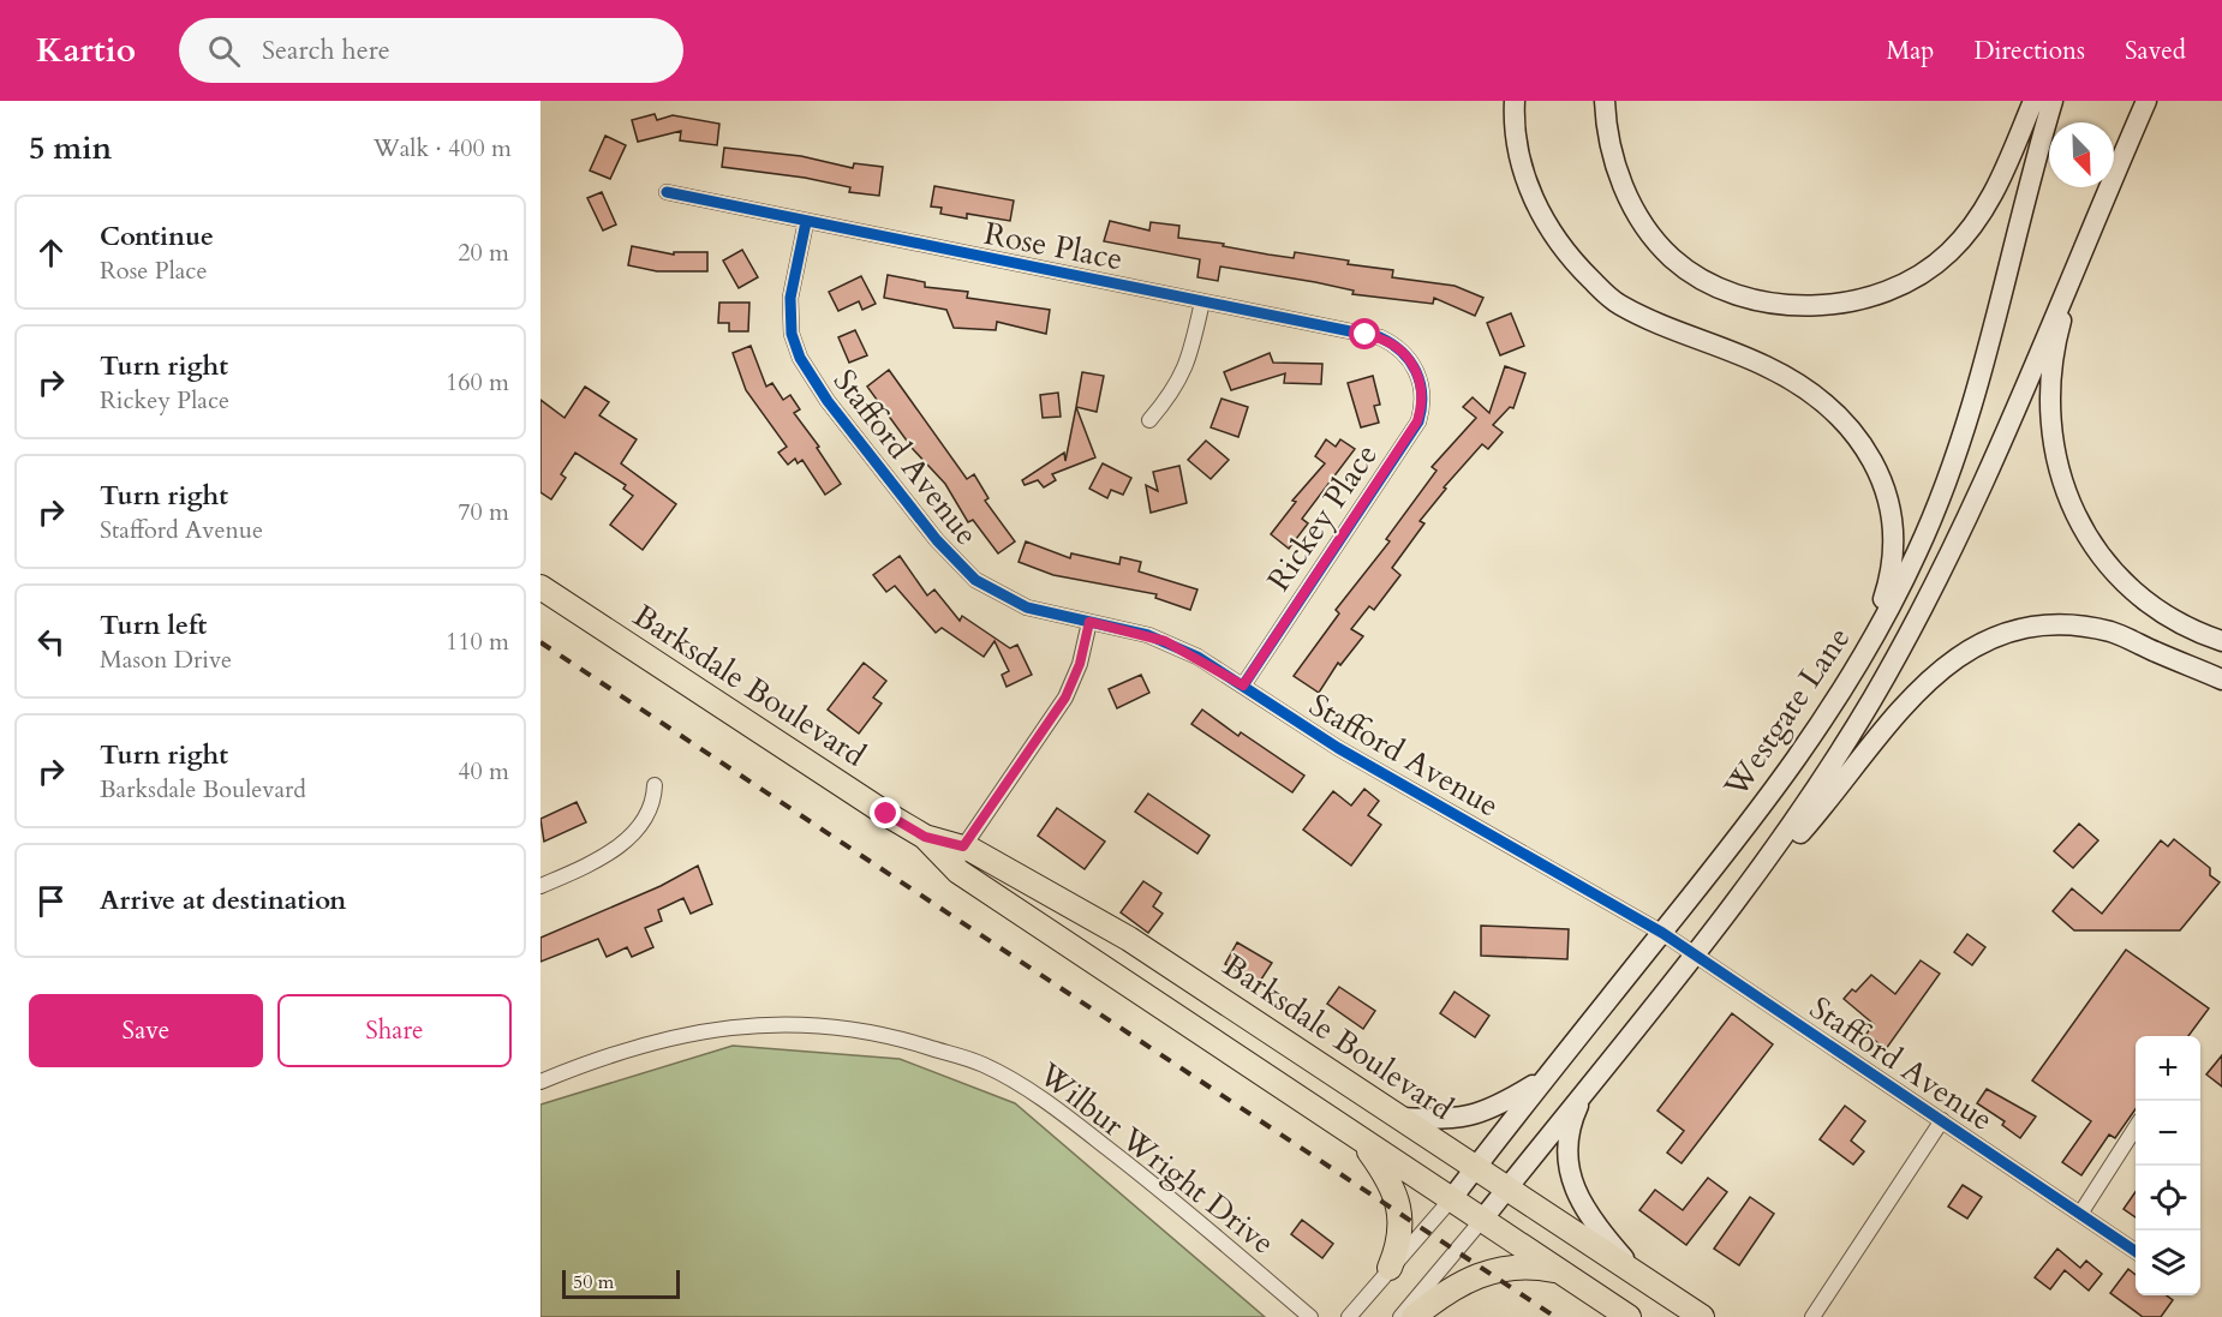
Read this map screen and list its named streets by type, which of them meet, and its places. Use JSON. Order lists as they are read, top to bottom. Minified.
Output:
{"streets":{"main road":["Barksdale Boulevard","Westgate Lane"],"street":["Rose Place","Stafford Avenue","Rickey Place","Wilbur Wright Drive"]},"crossings":[["Rose Place","Stafford Avenue"],["Rose Place","Rickey Place"],["Stafford Avenue","Rickey Place"],["Stafford Avenue","Westgate Lane"],["Barksdale Boulevard","Westgate Lane"]],"scale_bar":"50 m","north":"bottom right","page":{"header":"Kartio","search":"Search here","nav":["Map","Directions","Saved"],"heading":["5 min","Walk · 400 m"],"list":[["Continue","Rose Place","20 m"],["Turn right","Rickey Place","160 m"],["Turn right","Stafford Avenue","70 m"],["Turn left","Mason Drive","110 m"],["Turn right","Barksdale Boulevard","40 m"],"Arrive at destination"],"buttons":["Save","Share"],"map_buttons":["+","−"],"scale":"50 m"}}
